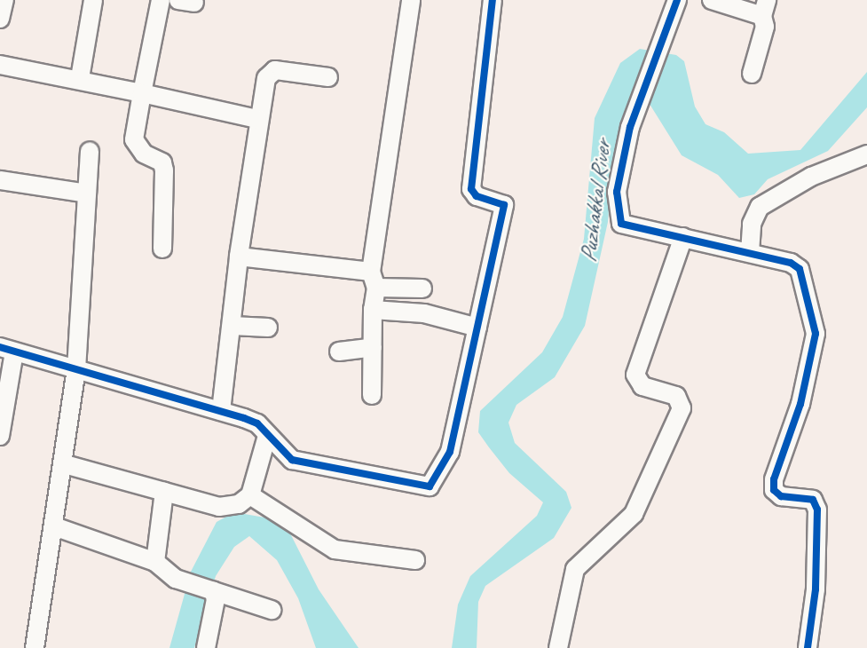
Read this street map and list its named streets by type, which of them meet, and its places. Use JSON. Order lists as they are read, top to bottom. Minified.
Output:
{"water":["Puzhakkal River"]}
